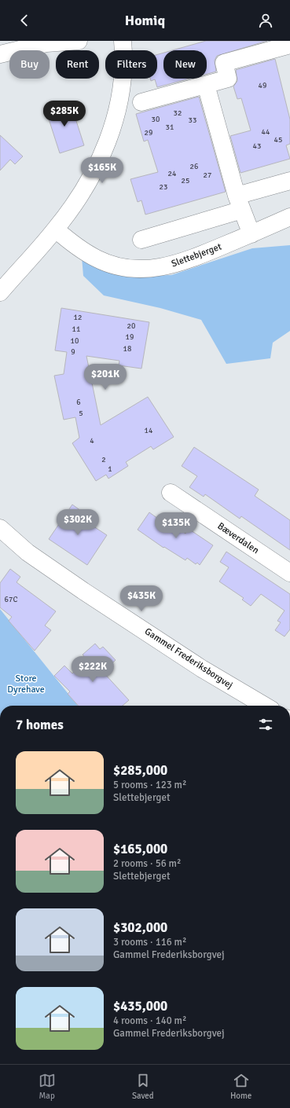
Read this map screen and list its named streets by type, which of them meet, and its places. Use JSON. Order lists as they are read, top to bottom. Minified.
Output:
{"streets":{"street":["Slettebjerget","Bæverdalen","Gammel Frederiksborgvej"]},"parks":["Store Dyrehave"],"house_numbers":["49","32","30","33","31","44","29","45","43","26","24","27","25","23","12","20","11","19","10","18","9","6","5","14","4","2","1","67C"],"page":{"header":"Homiq","chip":["Buy","Rent","Filters","New"],"price":["$285K","$165K","$201K","$302K","$135K","$435K","$222K"],"heading":"7 homes","list":[{"name":"$285,000","note":"5 rooms · 123 m² · Slettebjerget"},{"name":"$165,000","note":"2 rooms · 56 m² · Slettebjerget"},{"name":"$302,000","note":"3 rooms · 116 m² · Gammel Frederiksborgvej"},{"name":"$435,000","note":"4 rooms · 140 m² · Gammel Frederiksborgvej"}],"tabs":["Map","Saved","Home"]}}
